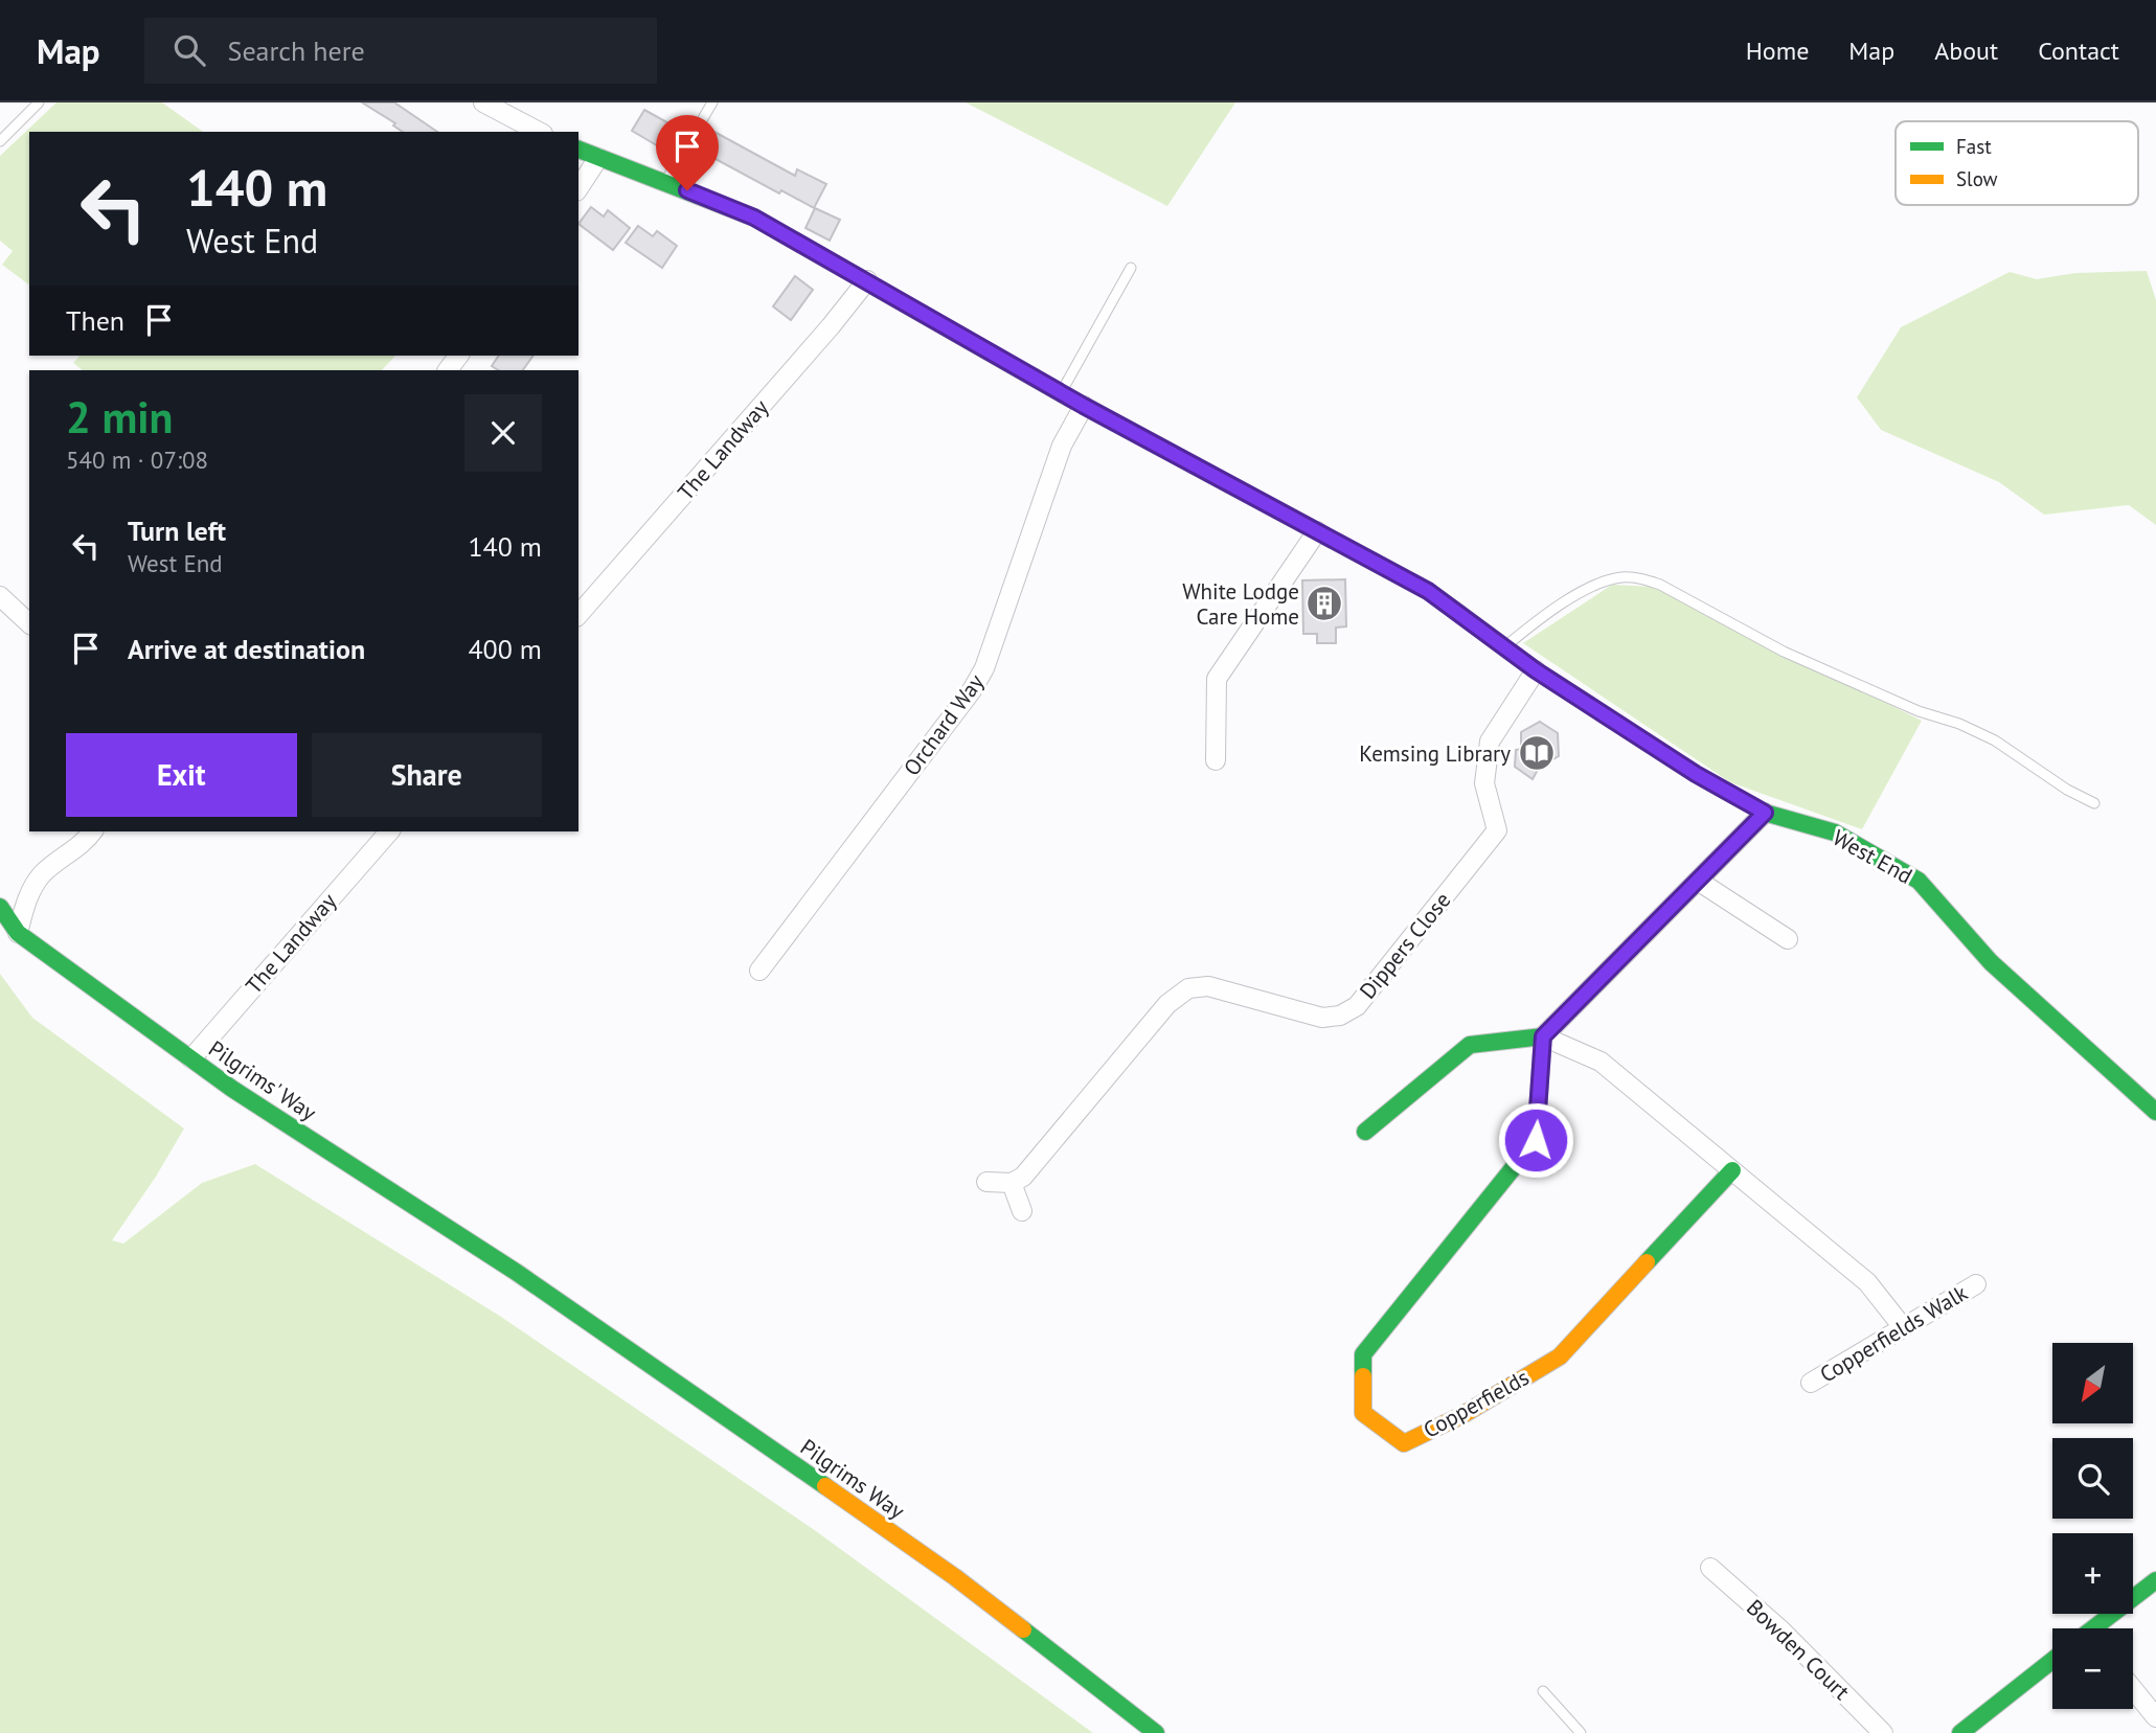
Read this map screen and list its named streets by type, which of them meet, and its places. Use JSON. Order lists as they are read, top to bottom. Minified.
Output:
{"streets":{"street":["The Landway","Orchard Way","West End","Dippers Close","Pilgrims' Way","Copperfields Walk","Copperfields","Pilgrims Way","Bowden Court"]},"crossings":[["The Landway","West End"],["The Landway","Pilgrims' Way"],["Orchard Way","West End"],["West End","Dippers Close"],["Pilgrims' Way","Pilgrims Way"]],"places":{"building":["White Lodge Care Home"],"library":["Kemsing Library"]},"legend":["Fast","Slow"],"north":"bottom left","page":{"header":"Map","search":"Search here","nav":["Home","Map","About","Contact"],"turn":["140 m","West End"],"then":"Then","heading":["2 min","540 m · 07:08"],"list":[{"name":"Turn left","note":"West End","value":"140 m"},{"name":"Arrive at destination","value":"400 m"}],"buttons":["Exit","Share"],"map_buttons":["+","−"]}}
